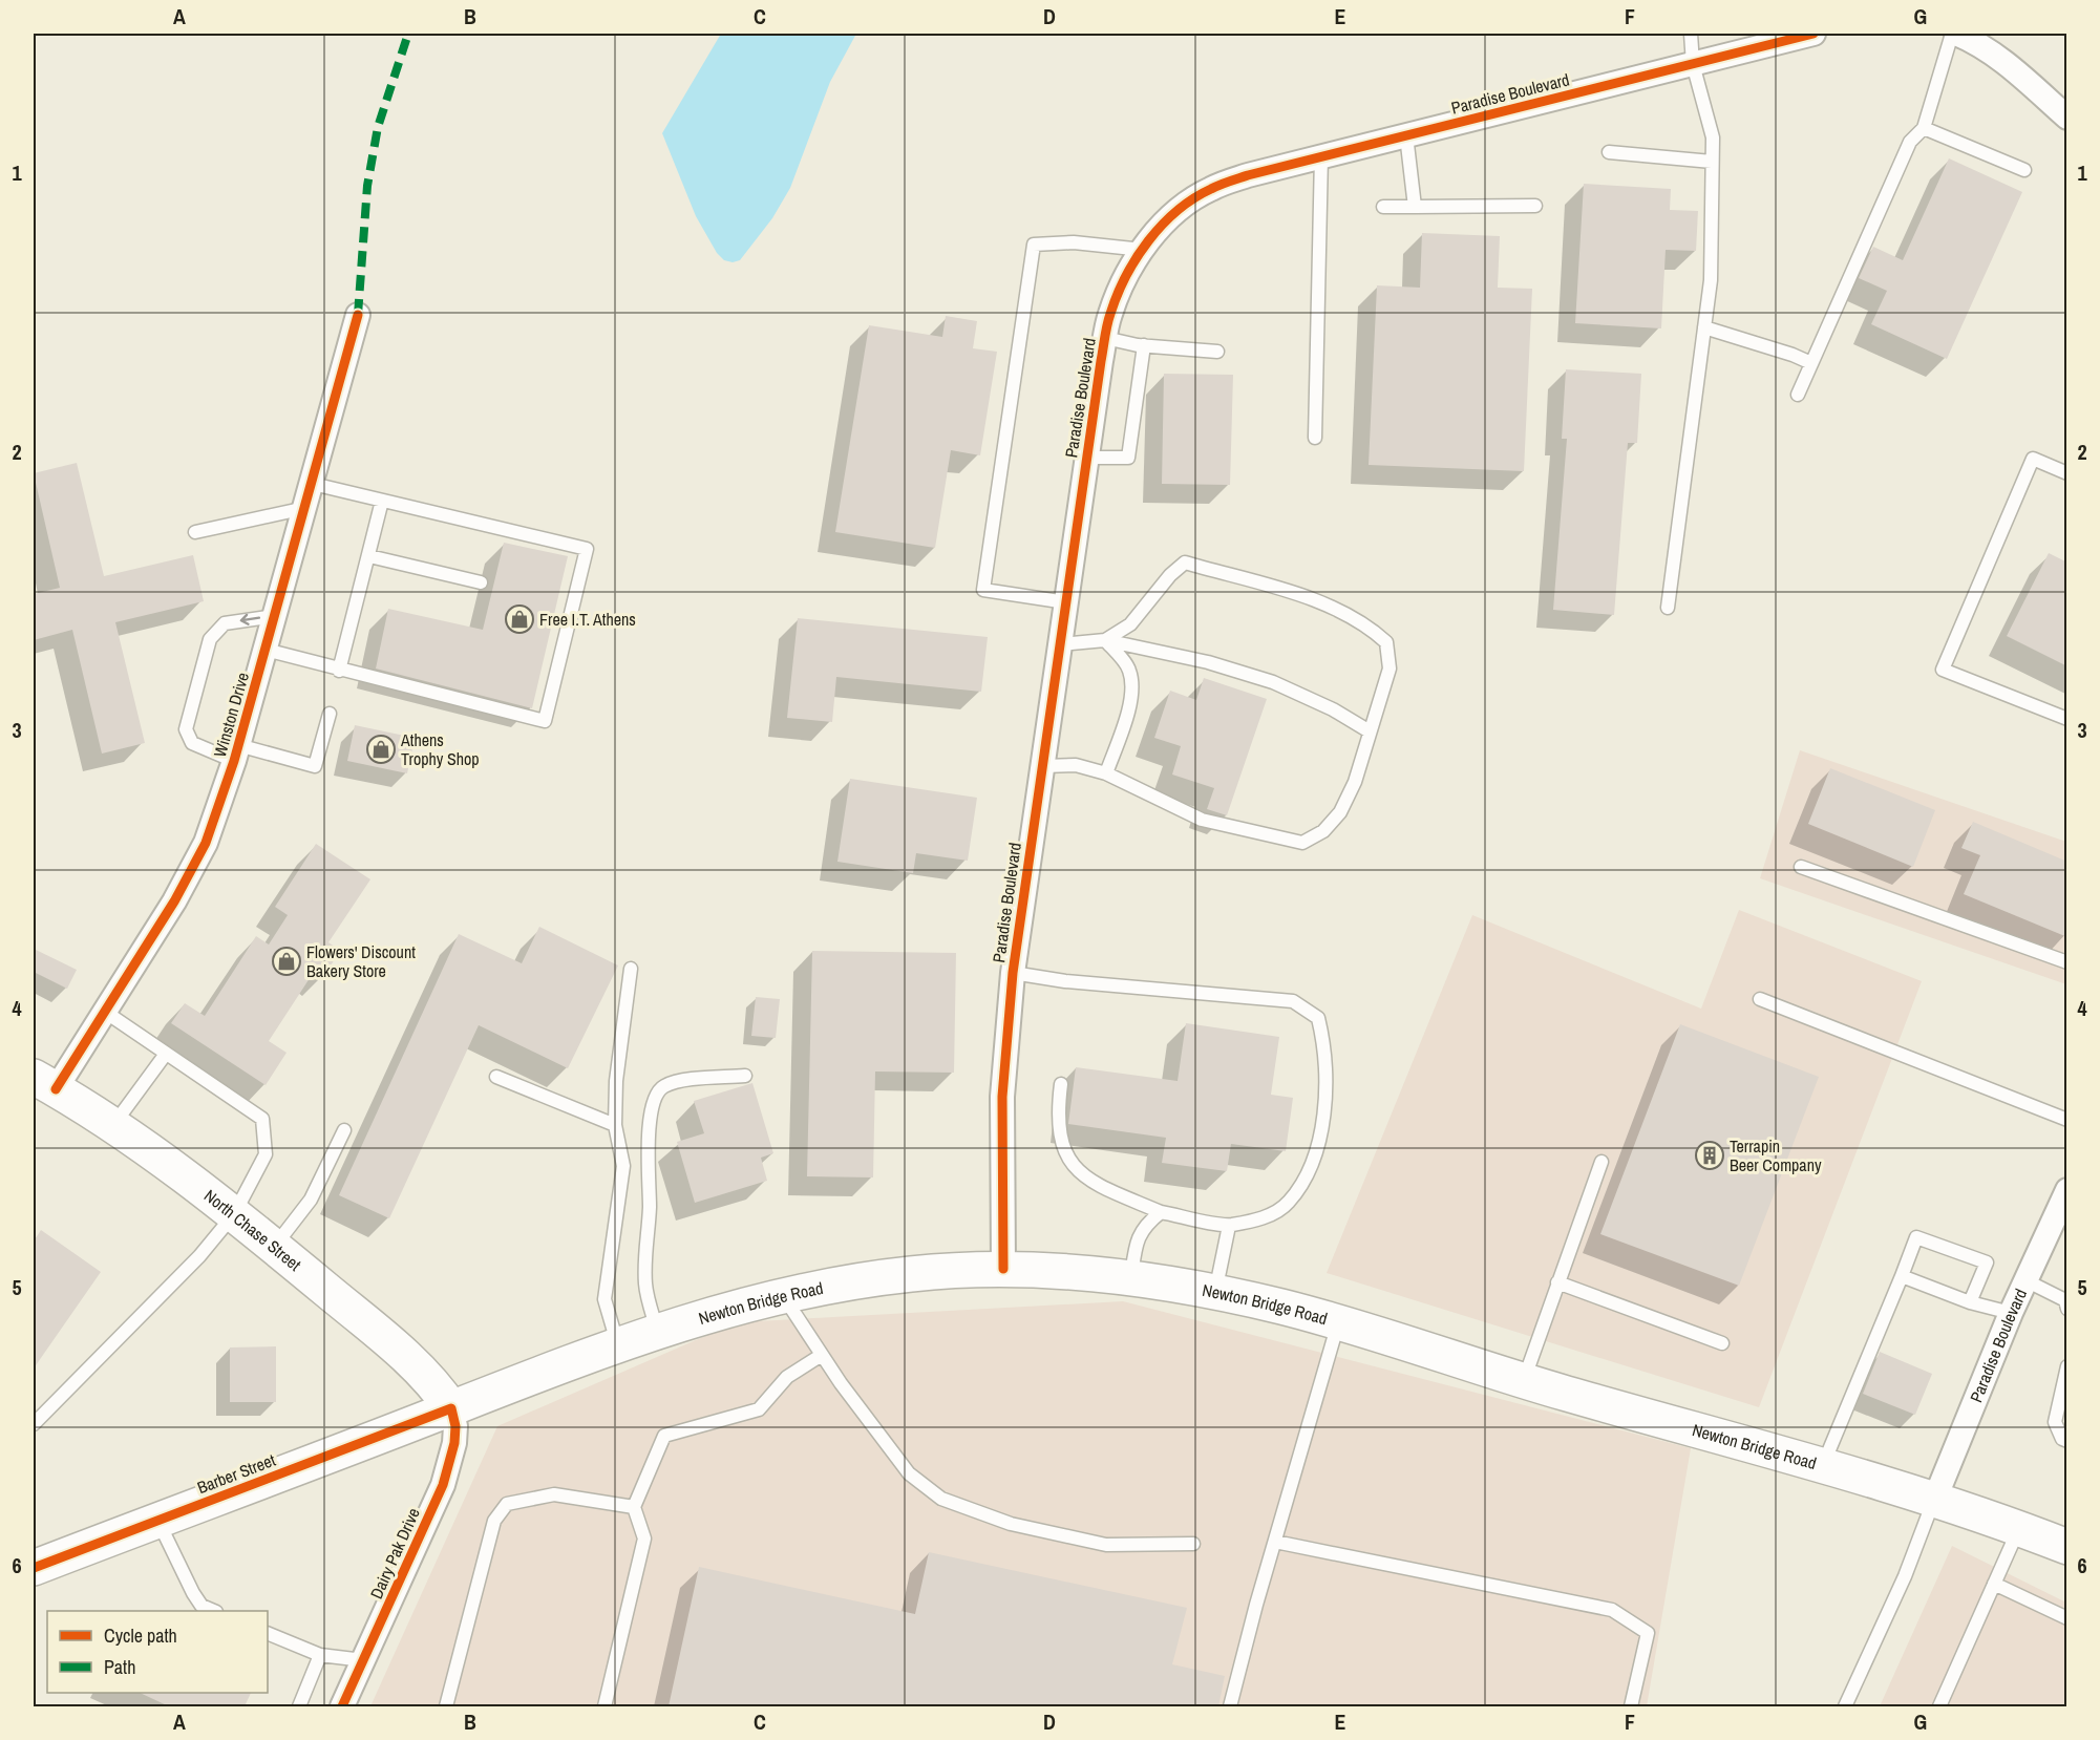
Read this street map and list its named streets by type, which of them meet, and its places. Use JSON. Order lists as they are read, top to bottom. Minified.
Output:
{"streets":{"main road":["North Chase Street","Newton Bridge Road","Barber Street"],"street":["Paradise Boulevard","Winston Drive","Dairy Pak Drive"]},"crossings":[["Paradise Boulevard","Newton Bridge Road"],["Winston Drive","North Chase Street"],["North Chase Street","Newton Bridge Road"],["North Chase Street","Barber Street"],["North Chase Street","Dairy Pak Drive"],["Newton Bridge Road","Barber Street"],["Newton Bridge Road","Dairy Pak Drive"],["Barber Street","Dairy Pak Drive"]],"places":{"shop":["Free I.T. Athens","Athens Trophy Shop","Flowers' Discount Bakery Store"],"building":["Terrapin Beer Company"]},"legend":["Cycle path","Path"],"grid":{"columns":["A","B","C","D","E","F","G"],"rows":["1","2","3","4","5","6"]}}
